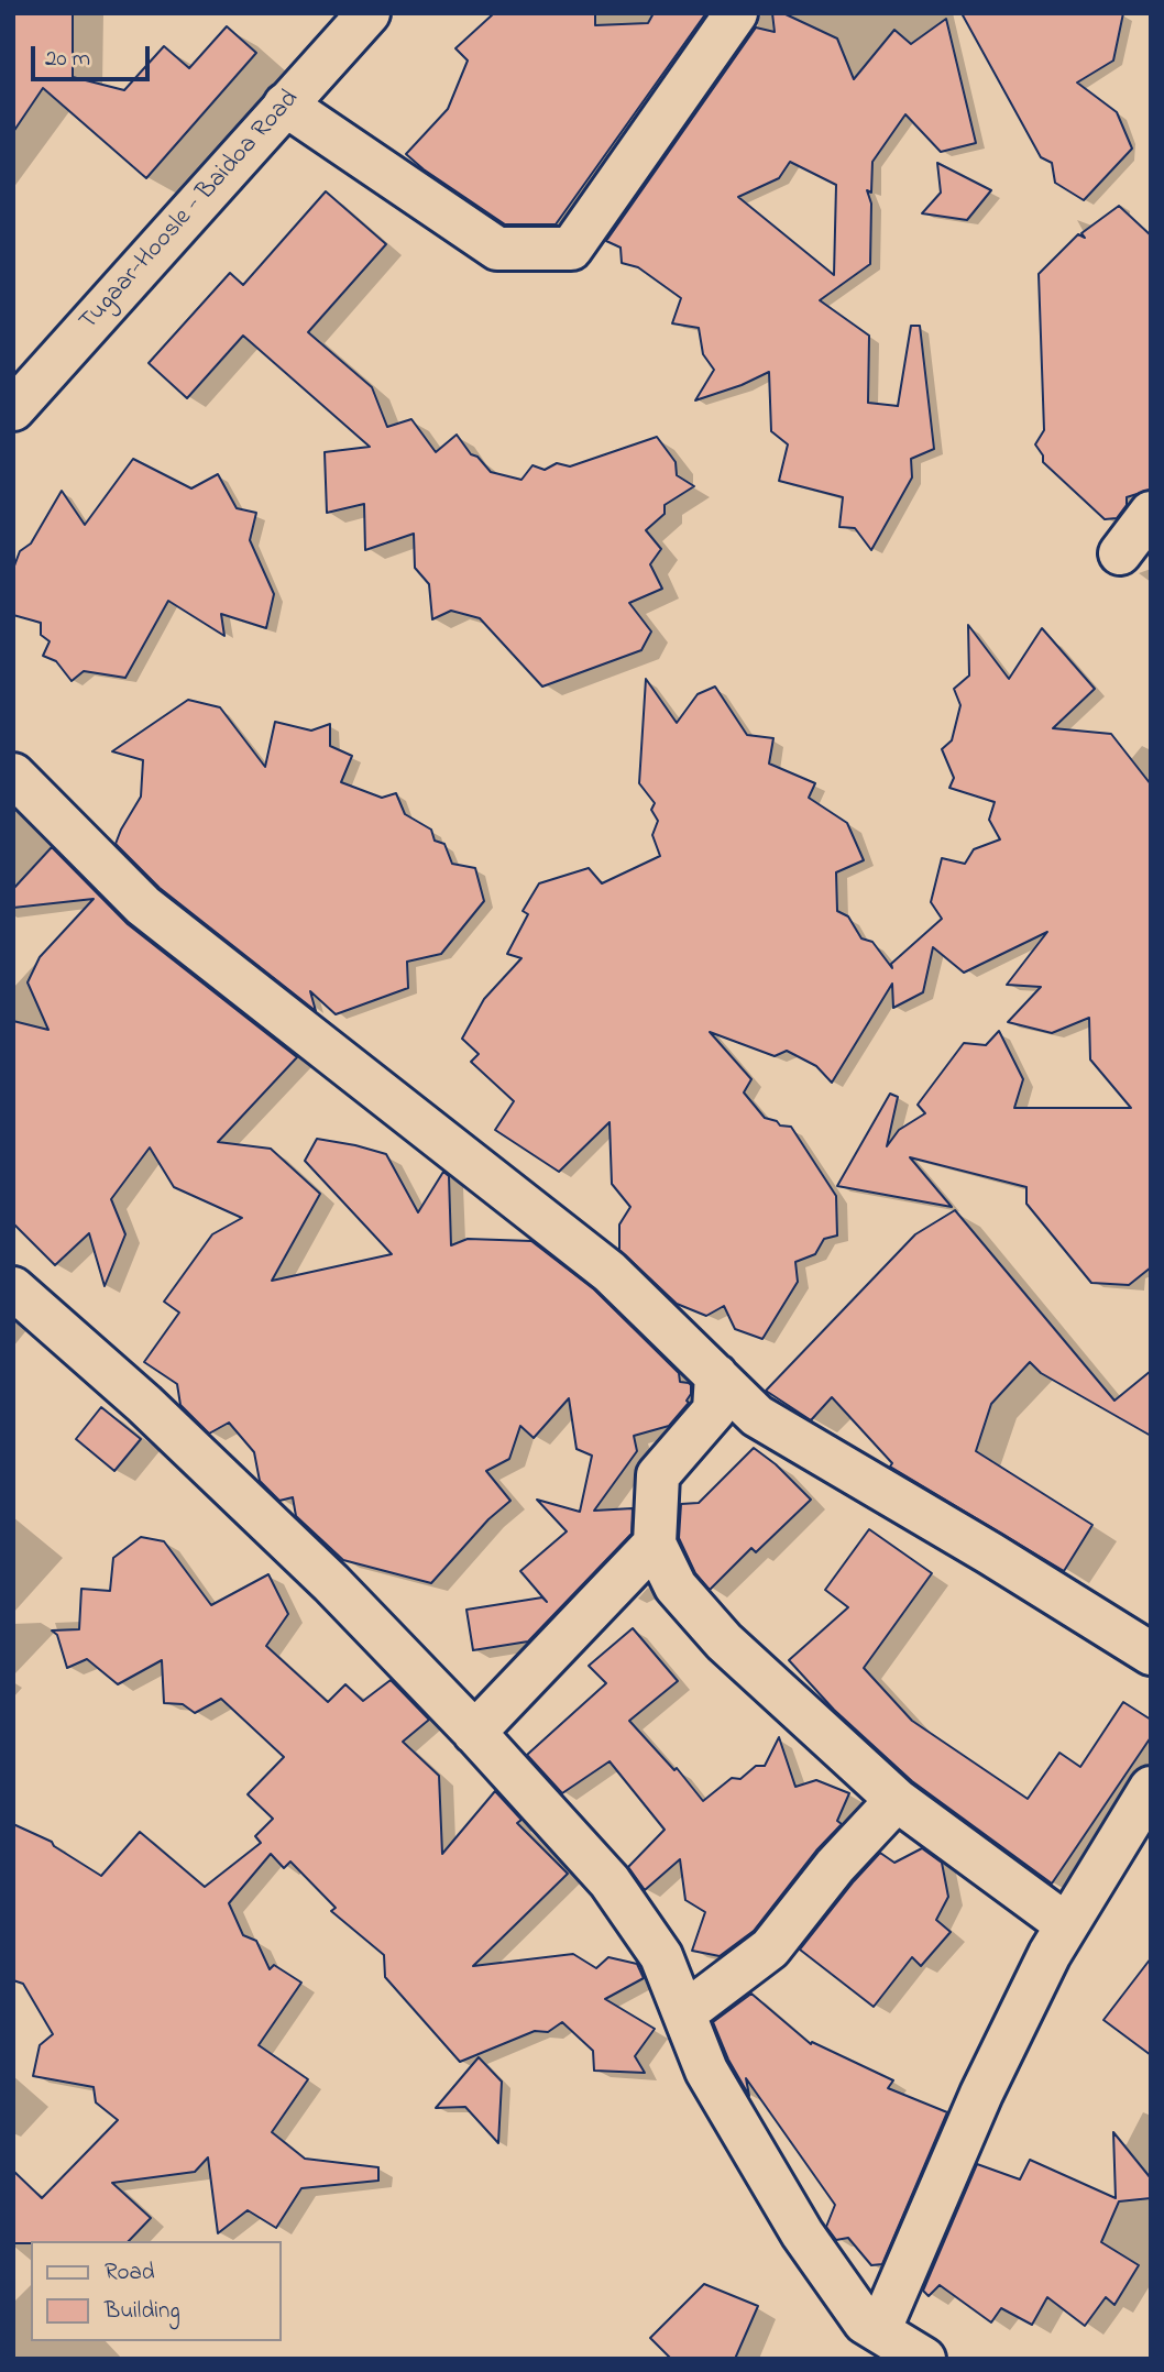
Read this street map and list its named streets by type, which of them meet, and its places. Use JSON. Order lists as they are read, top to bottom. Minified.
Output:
{"streets":{"street":["Tugaar-Hoosle - Baidoa Road"]},"legend":["Road","Building"],"scale_bar":"20 m"}
